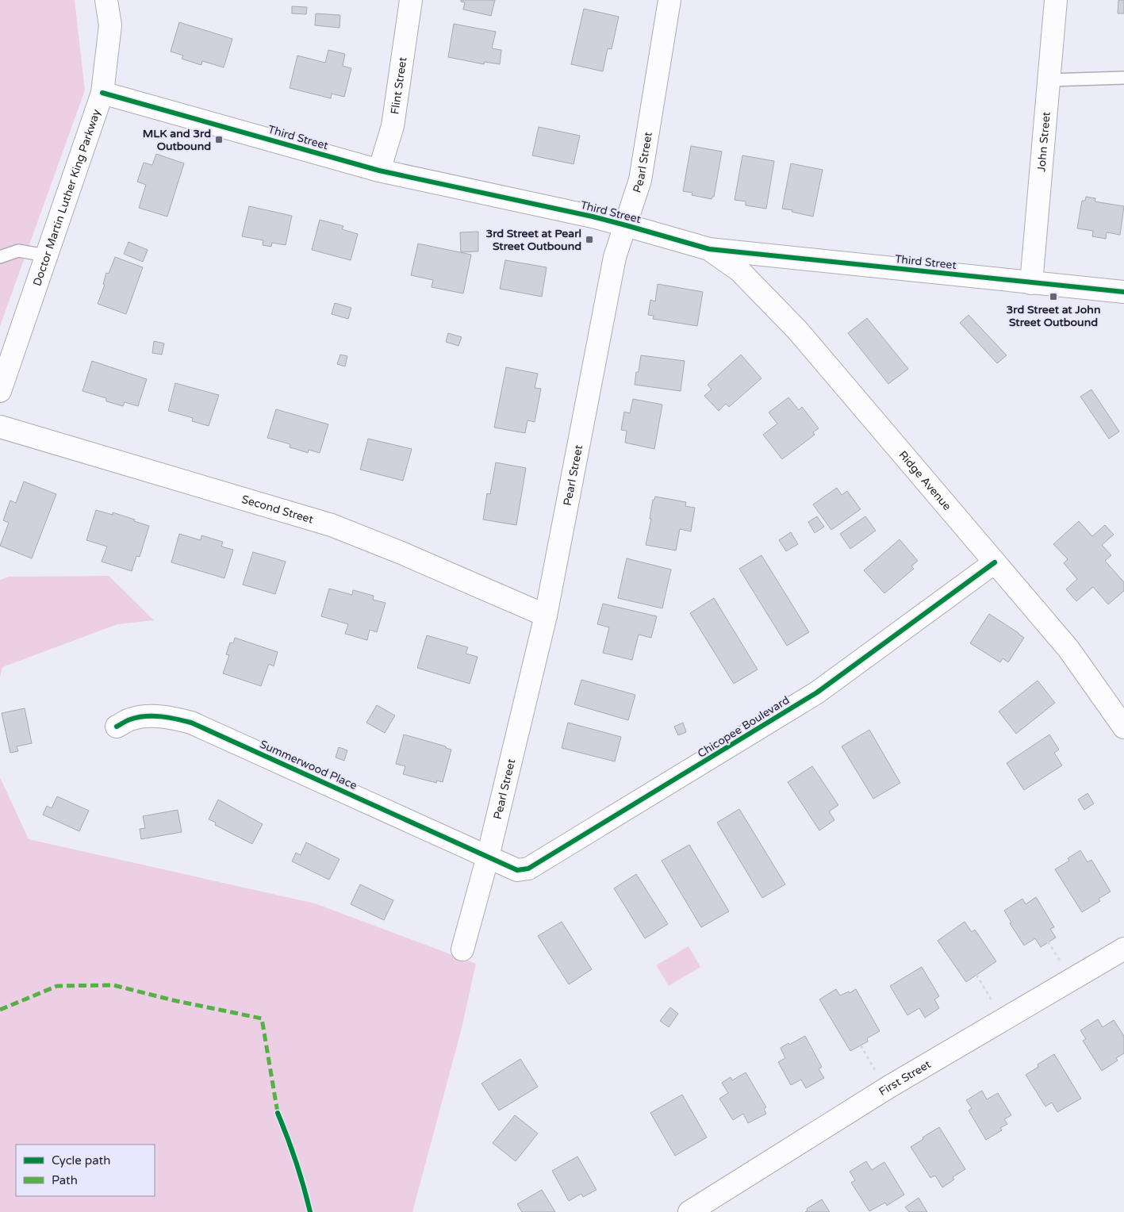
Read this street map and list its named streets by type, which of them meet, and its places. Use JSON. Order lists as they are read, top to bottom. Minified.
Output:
{"streets":{"street":["Flint Street","Third Street","John Street","Pearl Street","Doctor Martin Luther King Parkway","Ridge Avenue","Second Street","Chicopee Boulevard","Summerwood Place","First Street"]},"crossings":[["Flint Street","Third Street"],["Third Street","John Street"],["Third Street","Pearl Street"],["Third Street","Doctor Martin Luther King Parkway"],["Third Street","Ridge Avenue"],["Pearl Street","Second Street"],["Pearl Street","Chicopee Boulevard"],["Pearl Street","Summerwood Place"],["Ridge Avenue","Chicopee Boulevard"],["Chicopee Boulevard","Summerwood Place"]],"places":{"transit":["MLK and 3rd Outbound","3rd Street at Pearl Street Outbound","3rd Street at John Street Outbound"]},"legend":["Cycle path","Path"]}
